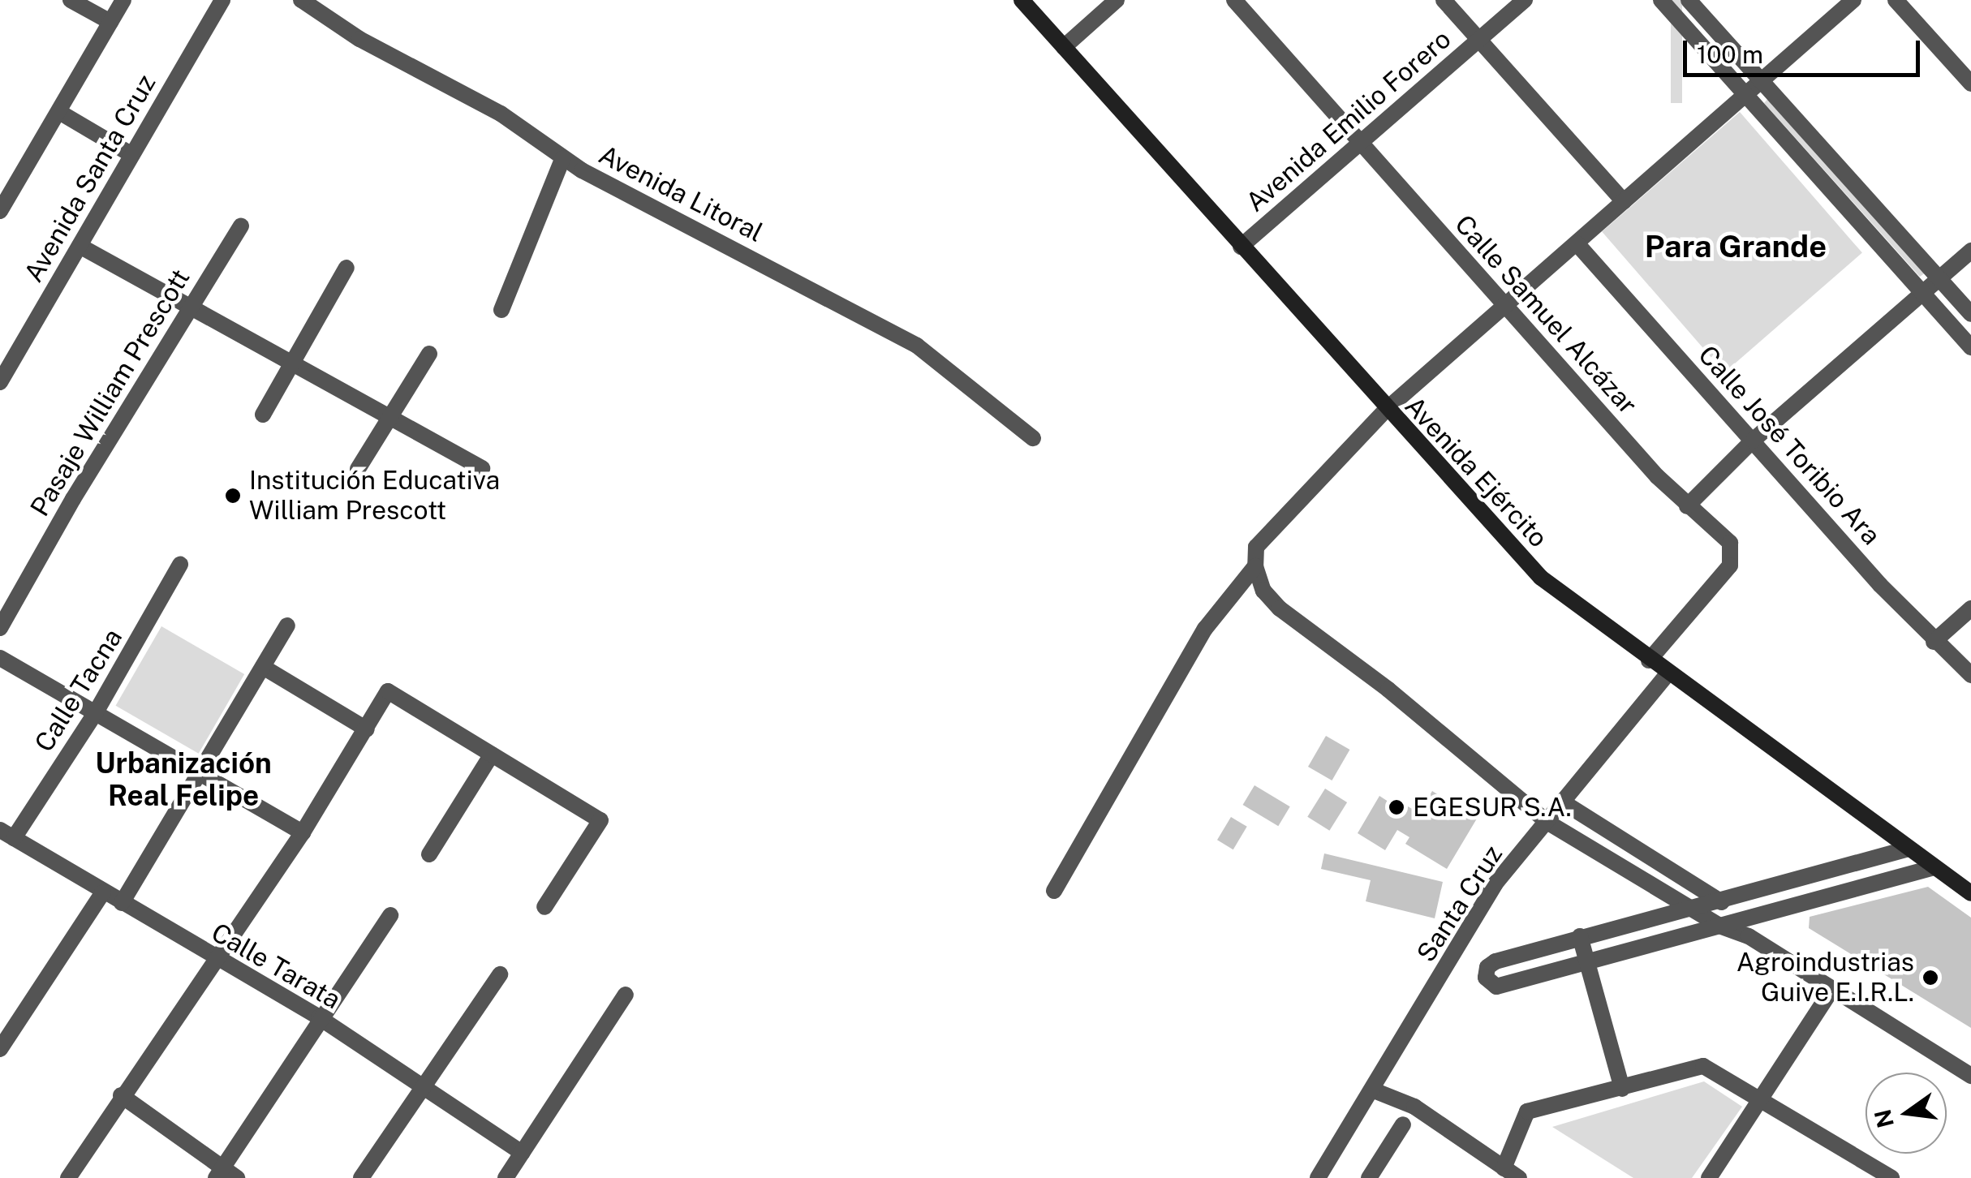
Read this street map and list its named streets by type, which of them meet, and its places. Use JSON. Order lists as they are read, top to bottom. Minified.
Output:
{"streets":{"main road":["Avenida Ejército"],"street":["Avenida Emilio Forero","Avenida Santa Cruz","Avenida Litoral","Calle Samuel Alcázar","Pasaje William Prescott","Calle José Toribio Ara","Calle Tacna","Santa Cruz","Calle Tarata"]},"crossings":[["Avenida Emilio Forero","Calle Samuel Alcázar"],["Avenida Emilio Forero","Avenida Ejército"],["Calle Samuel Alcázar","Avenida Ejército"],["Avenida Ejército","Santa Cruz"],["Calle Tacna","Calle Tarata"]],"districts":["Para Grande","Urbanización Real Felipe"],"places":["Institución Educativa William Prescott","EGESUR S.A.","Agroindustrias Guive E.I.R.L."],"scale_bar":"100 m","north":"left"}
